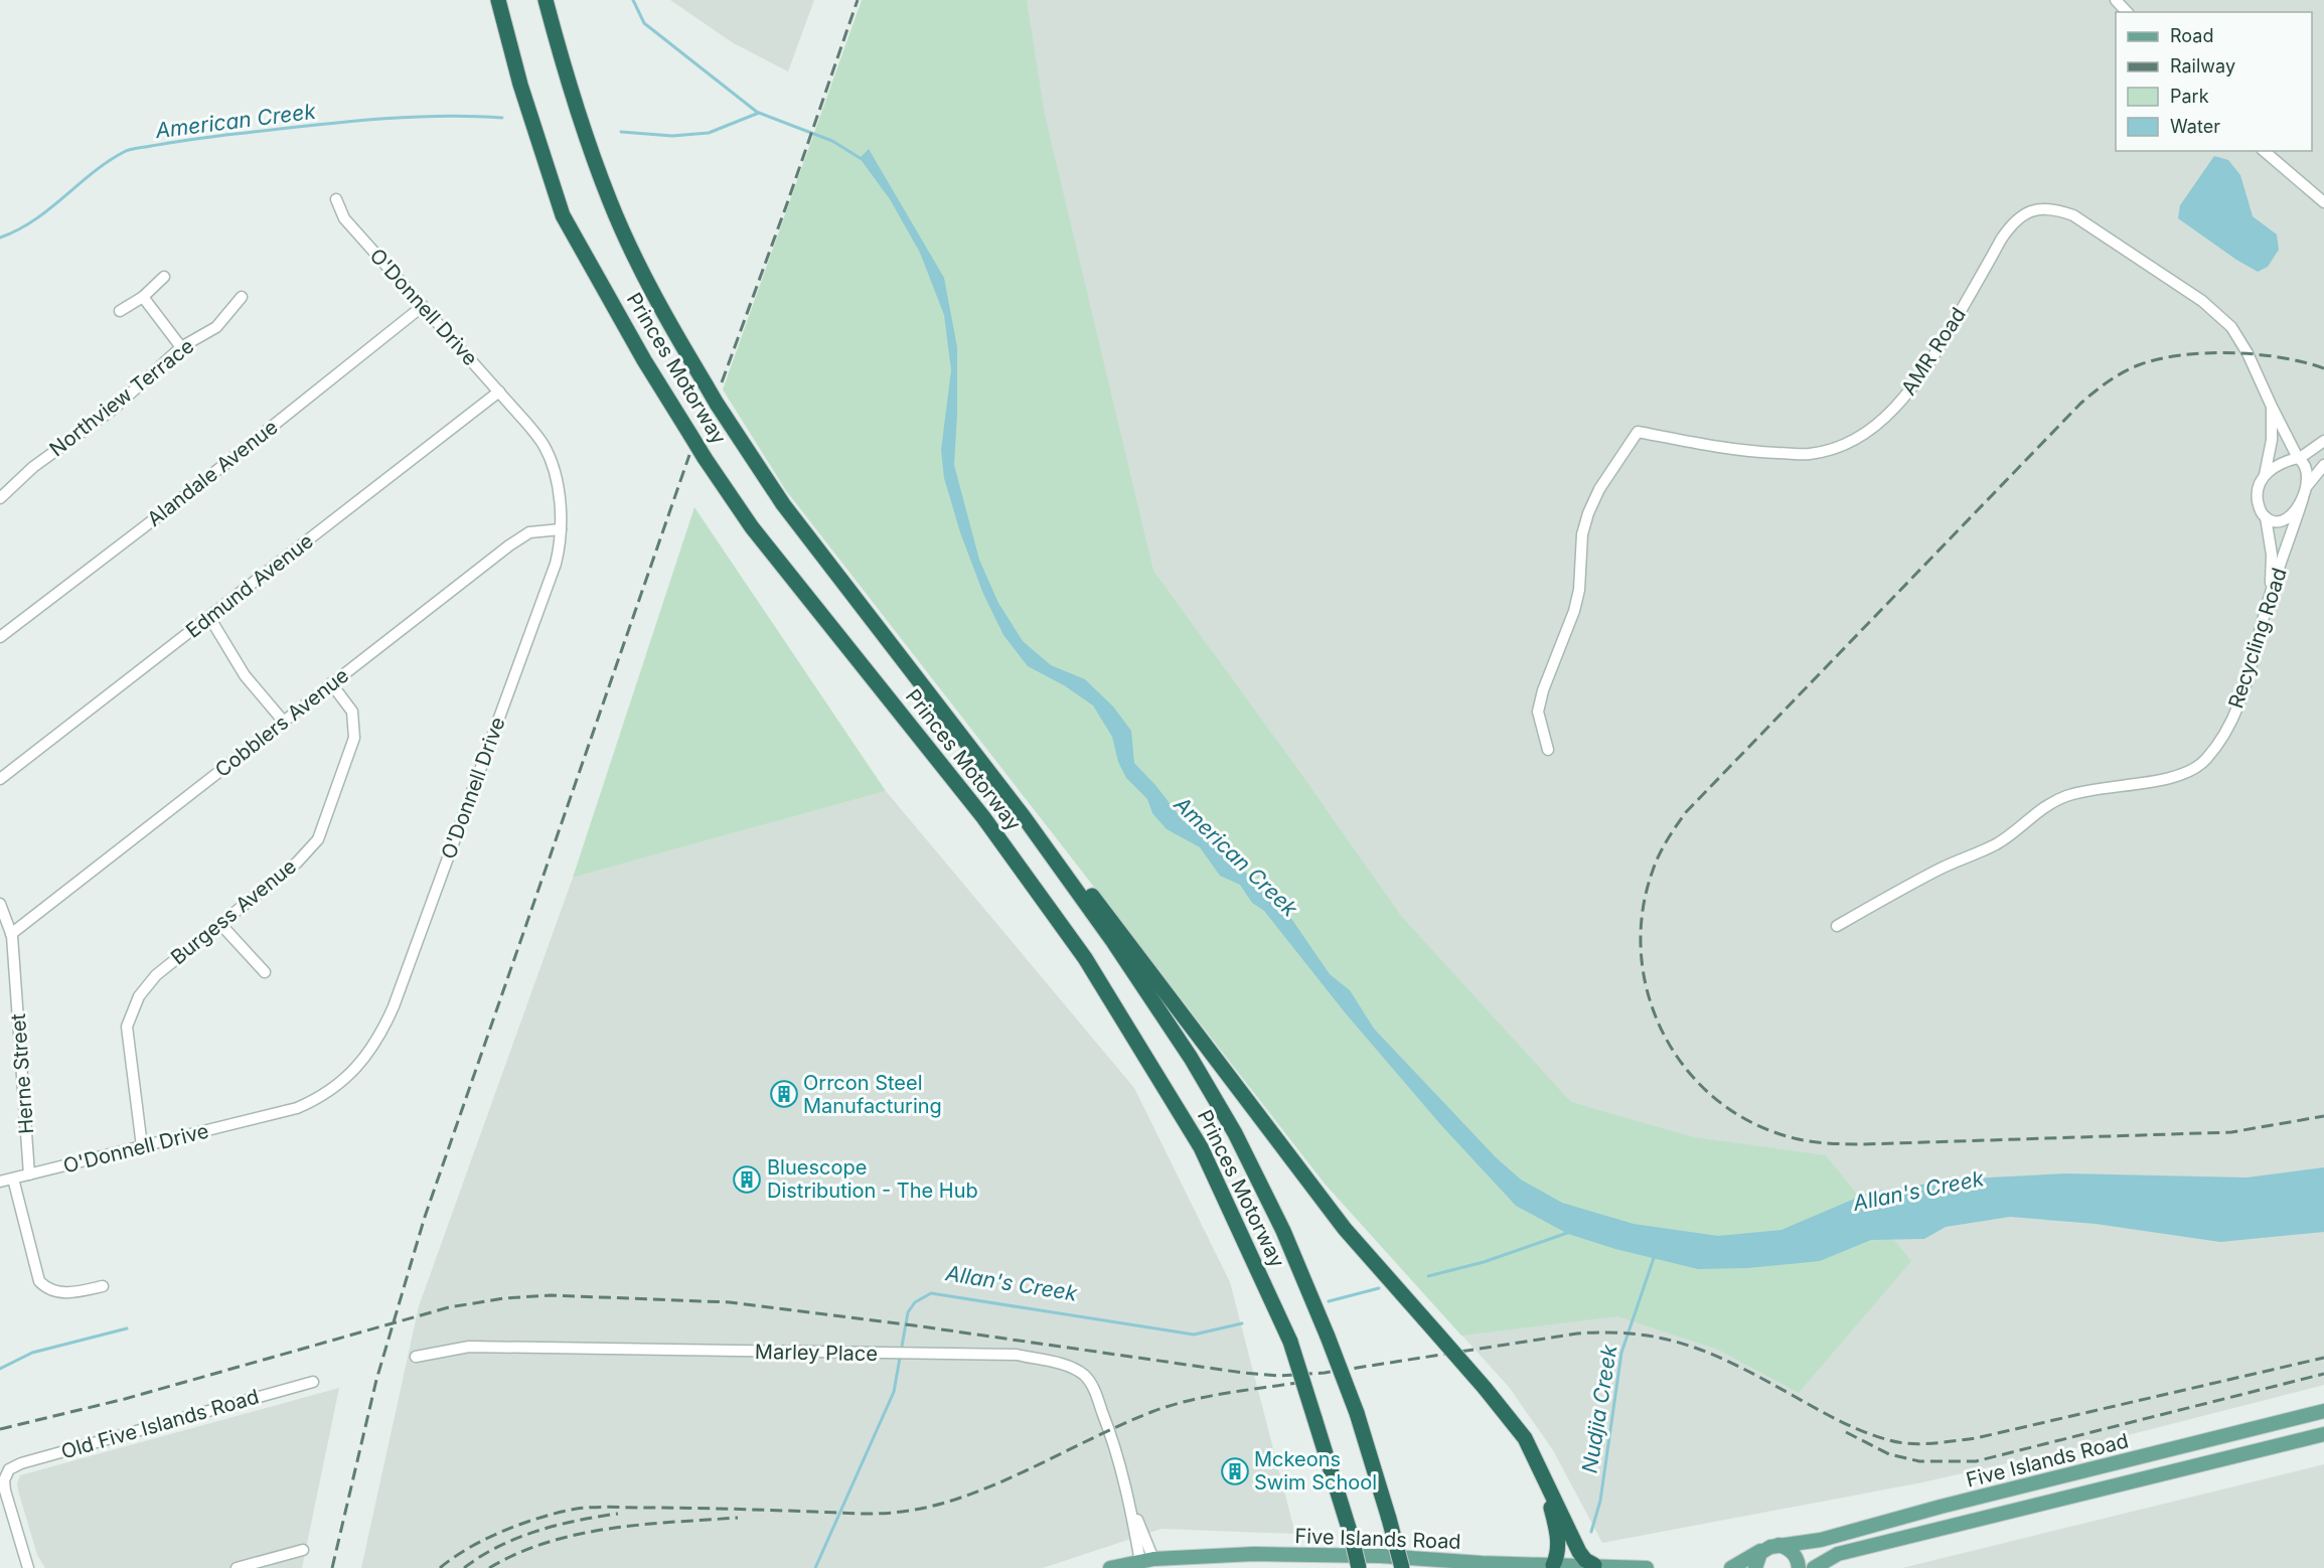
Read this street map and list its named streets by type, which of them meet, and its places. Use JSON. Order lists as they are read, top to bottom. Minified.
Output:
{"streets":{"highway":["Princes Motorway"],"main road":["Five Islands Road"],"street":["O'Donnell Drive","AMR Road","Northview Terrace","Alandale Avenue","Edmund Avenue","Recycling Road","Cobblers Avenue","Burgess Avenue","Herne Street","Marley Place","Old Five Islands Road"]},"crossings":[["O'Donnell Drive","Alandale Avenue"],["O'Donnell Drive","Edmund Avenue"],["O'Donnell Drive","Cobblers Avenue"],["O'Donnell Drive","Burgess Avenue"],["O'Donnell Drive","Herne Street"],["AMR Road","Recycling Road"],["Cobblers Avenue","Burgess Avenue"],["Cobblers Avenue","Herne Street"],["Marley Place","Five Islands Road"]],"water":["American Creek","Allan's Creek","Nudjia Creek"],"places":{"building":["Orrcon Steel Manufacturing","Bluescope Distribution - The Hub","Mckeons Swim School"]},"legend":["Road","Railway","Park","Water"]}
